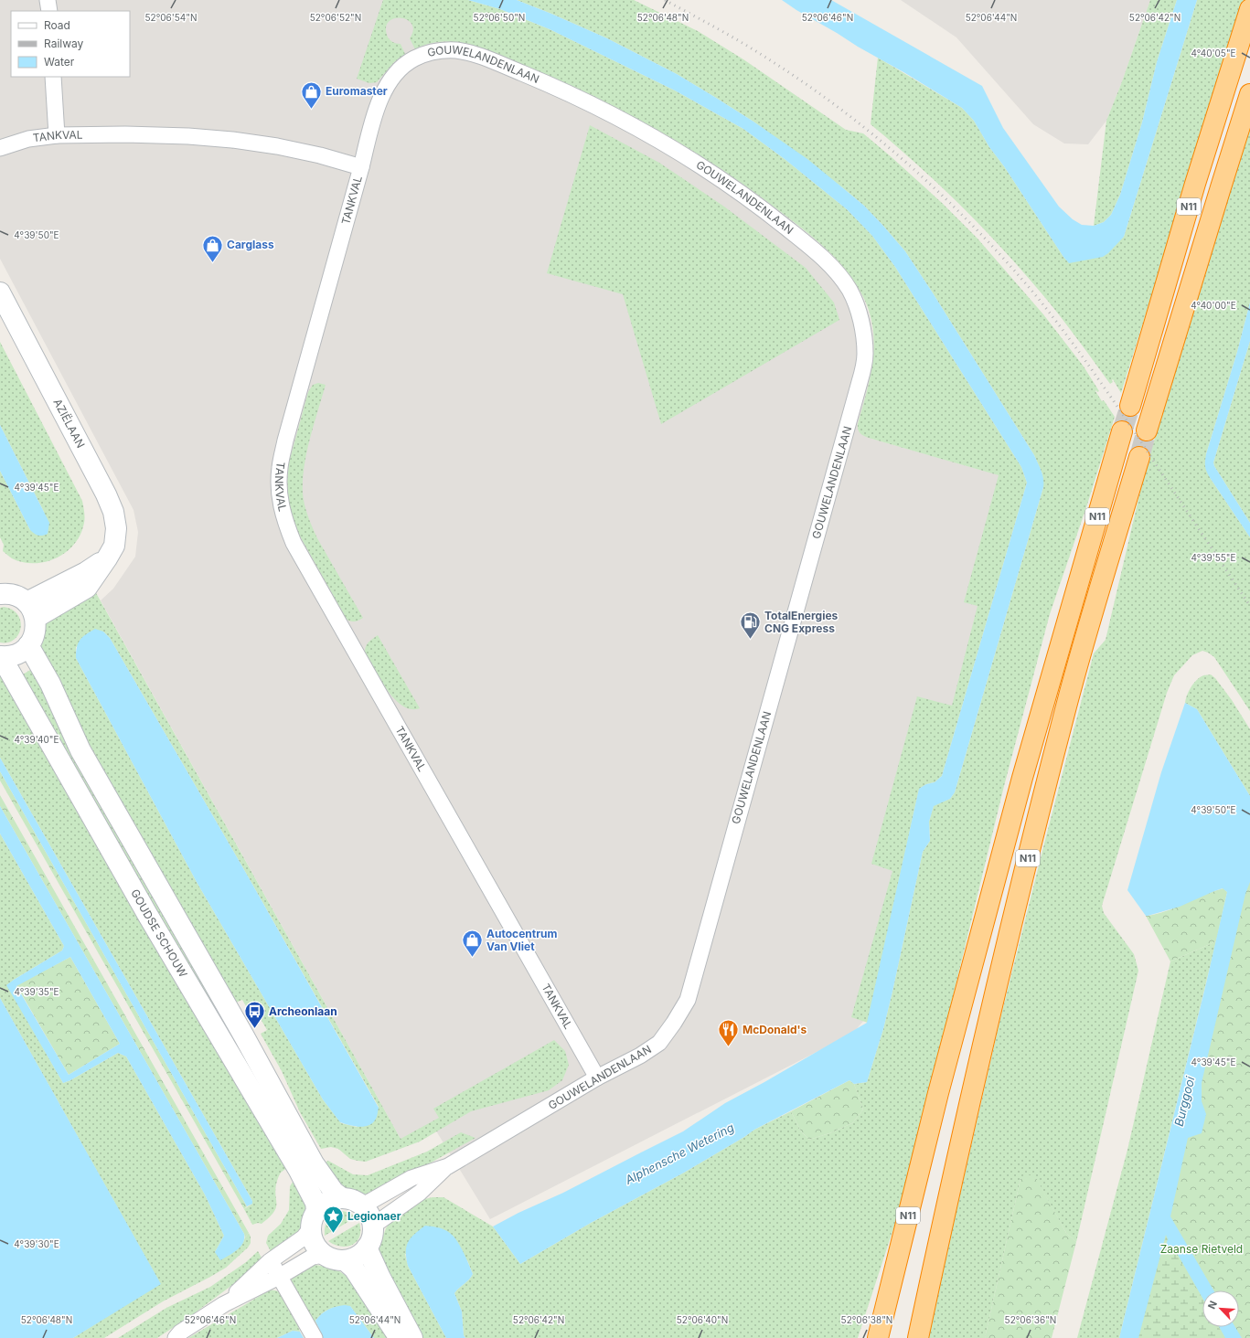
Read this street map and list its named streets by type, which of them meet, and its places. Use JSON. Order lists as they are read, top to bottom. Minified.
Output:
{"streets":{"highway":["N11"],"main road":["AZIËLAAN","GOUDSE SCHOUW"],"street":["GOUWELANDENLAAN","TANKVAL"]},"crossings":[["GOUWELANDENLAAN","TANKVAL"],["GOUWELANDENLAAN","GOUDSE SCHOUW"]],"water":["Burggooi","Alphensche Wetering"],"parks":["Zaanse Rietveld"],"places":{"shop":["Euromaster","Carglass","Autocentrum Van Vliet"],"fuel station":["TotalEnergies CNG Express"],"bus stop":["Archeonlaan"],"restaurant":["McDonald's"],"place":["Legionaer"]},"legend":["Road","Railway","Water"],"north":"top left","coordinates":["52°06'54\"N","52°06'52\"N","52°06'50\"N","52°06'48\"N","52°06'46\"N","52°06'44\"N","52°06'42\"N","4°40'05\"E","4°39'50\"E","4°40'00\"E","4°39'45\"E","4°39'55\"E","4°39'40\"E","4°39'35\"E","4°39'30\"E","52°06'40\"N","52°06'38\"N","52°06'36\"N"]}
